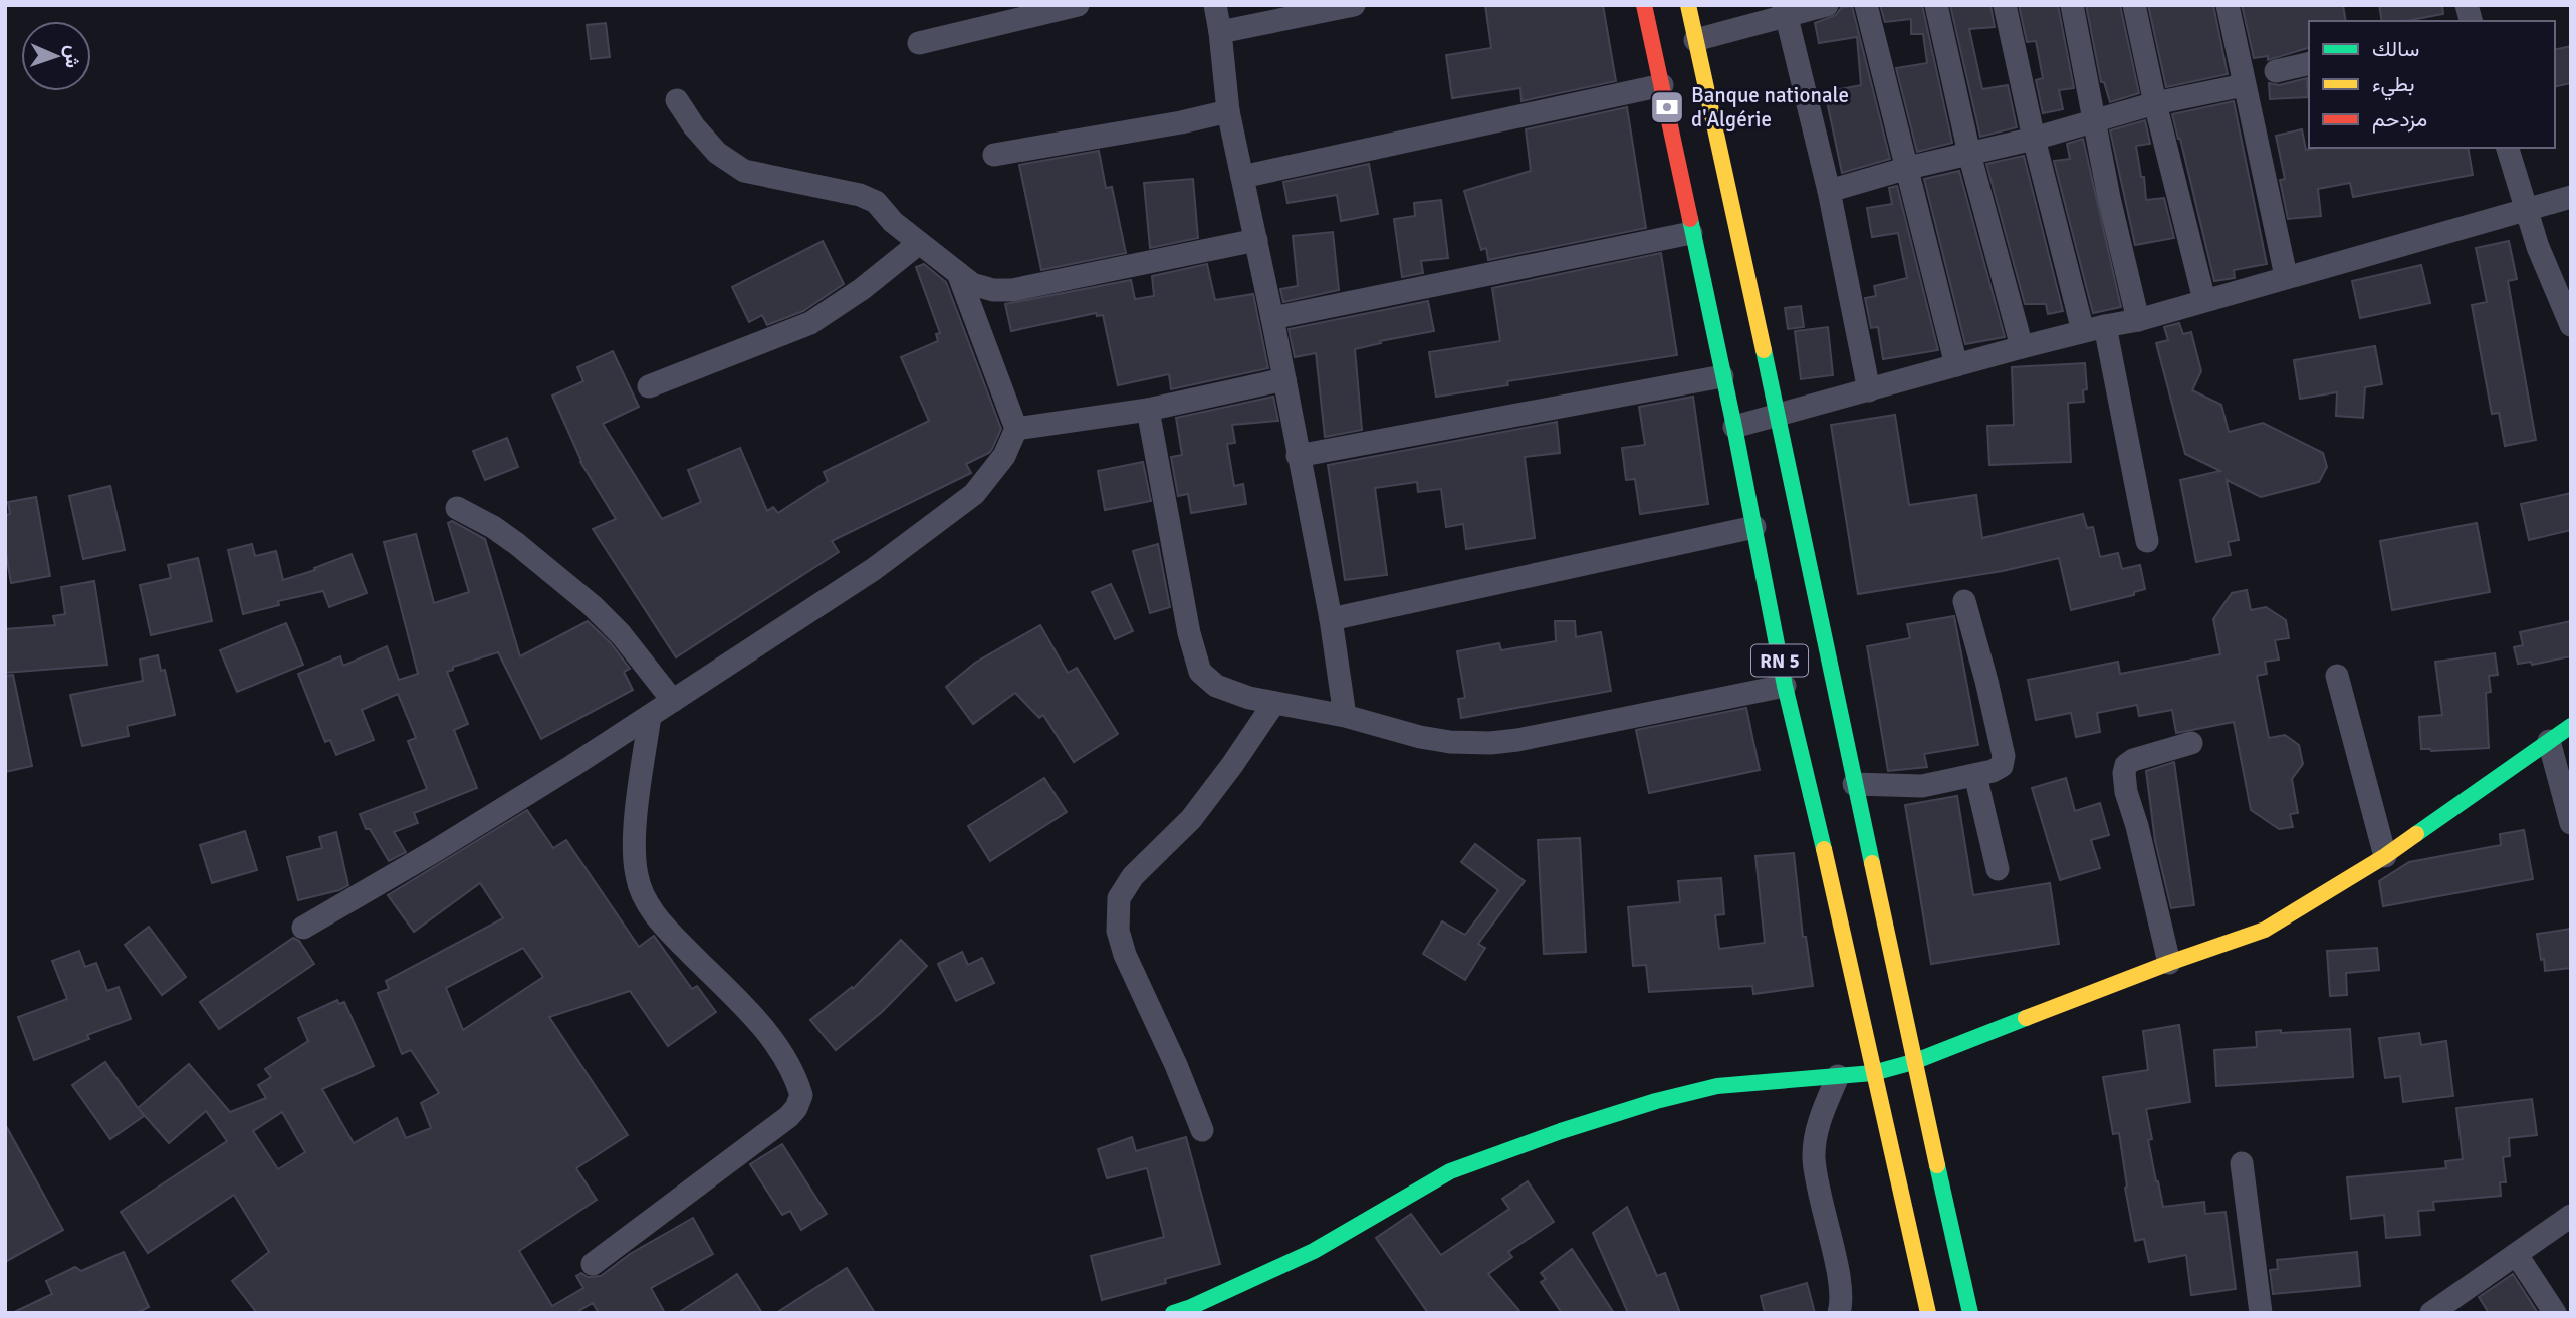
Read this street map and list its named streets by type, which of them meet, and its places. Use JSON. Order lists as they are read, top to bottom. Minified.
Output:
{"streets":{"main road":["RN 5"]},"places":{"bank":["Banque nationale d'Algérie"]},"legend":["سالك","بطيء","مزدحم"],"north":"right"}
